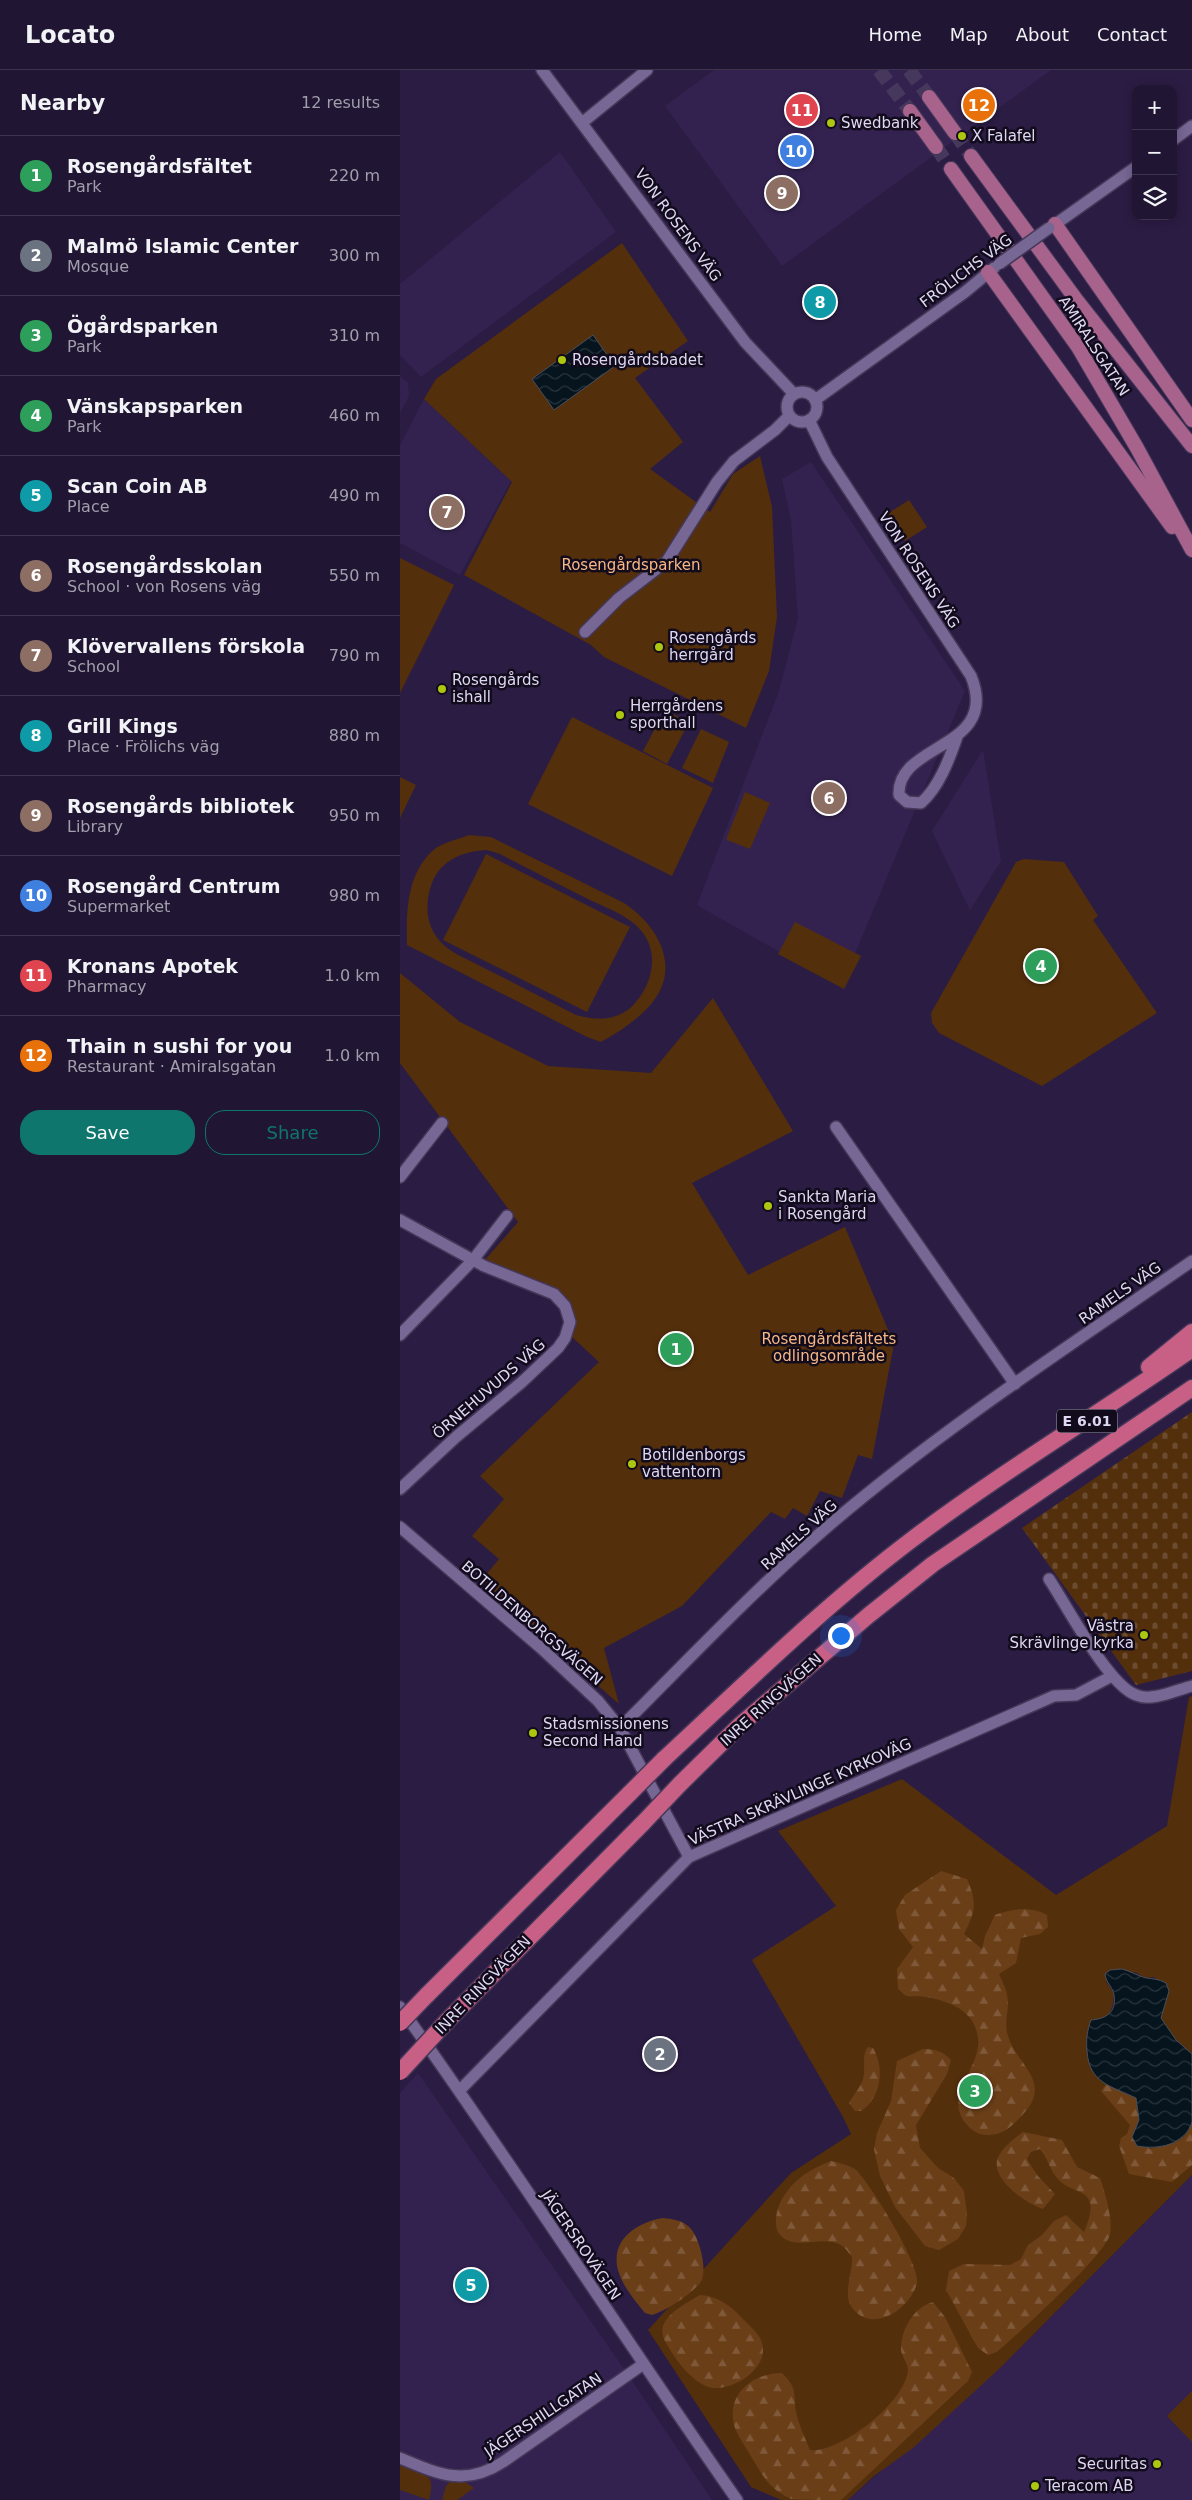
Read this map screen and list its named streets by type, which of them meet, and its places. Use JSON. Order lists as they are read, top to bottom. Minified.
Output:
{"streets":{"highway":["E 6.01","INRE RINGVÄGEN"],"main road":["AMIRALSGATAN"],"street":["VON ROSENS VÄG","FRÖLICHS VÄG","RAMELS VÄG","ÖRNEHUVUDS VÄG","BOTILDENBORGSVÄGEN","VÄSTRA SKRÄVLINGE KYRKOVÄG","JÄGERSROVÄGEN","JÄGERSHILLGATAN"]},"crossings":[["VON ROSENS VÄG","FRÖLICHS VÄG"],["RAMELS VÄG","BOTILDENBORGSVÄGEN"],["BOTILDENBORGSVÄGEN","VÄSTRA SKRÄVLINGE KYRKOVÄG"],["VÄSTRA SKRÄVLINGE KYRKOVÄG","JÄGERSROVÄGEN"],["JÄGERSROVÄGEN","JÄGERSHILLGATAN"]],"parks":["Rosengårdsparken","Rosengårdsfältets odlingsområde"],"places":["Swedbank","X Falafel","Rosengårdsbadet","Rosengårds herrgård","Rosengårds ishall","Herrgårdens sporthall","Sankta Maria i Rosengård","Botildenborgs vattentorn","Västra Skrävlinge kyrka","Stadsmissionens Second Hand","Securitas","Teracom AB"],"page":{"header":"Locato","nav":["Home","Map","About","Contact"],"heading":["Nearby","12 results"],"map_buttons":["+","−"],"pins":["12","11","10","9","8","7","6","4","1","2","3","5"],"list":[{"mark":"1","name":"Rosengårdsfältet","note":"Park","value":"220 m"},{"mark":"2","name":"Malmö Islamic Center","note":"Mosque","value":"300 m"},{"mark":"3","name":"Ögårdsparken","note":"Park","value":"310 m"},{"mark":"4","name":"Vänskapsparken","note":"Park","value":"460 m"},{"mark":"5","name":"Scan Coin AB","note":"Place","value":"490 m"},{"mark":"6","name":"Rosengårdsskolan","note":"School · von Rosens väg","value":"550 m"},{"mark":"7","name":"Klövervallens förskola","note":"School","value":"790 m"},{"mark":"8","name":"Grill Kings","note":"Place · Frölichs väg","value":"880 m"},{"mark":"9","name":"Rosengårds bibliotek","note":"Library","value":"950 m"},{"mark":"10","name":"Rosengård Centrum","note":"Supermarket","value":"980 m"},{"mark":"11","name":"Kronans Apotek","note":"Pharmacy","value":"1.0 km"},{"mark":"12","name":"Thain n sushi for you","note":"Restaurant · Amiralsgatan","value":"1.0 km"}],"buttons":["Save","Share"]}}
